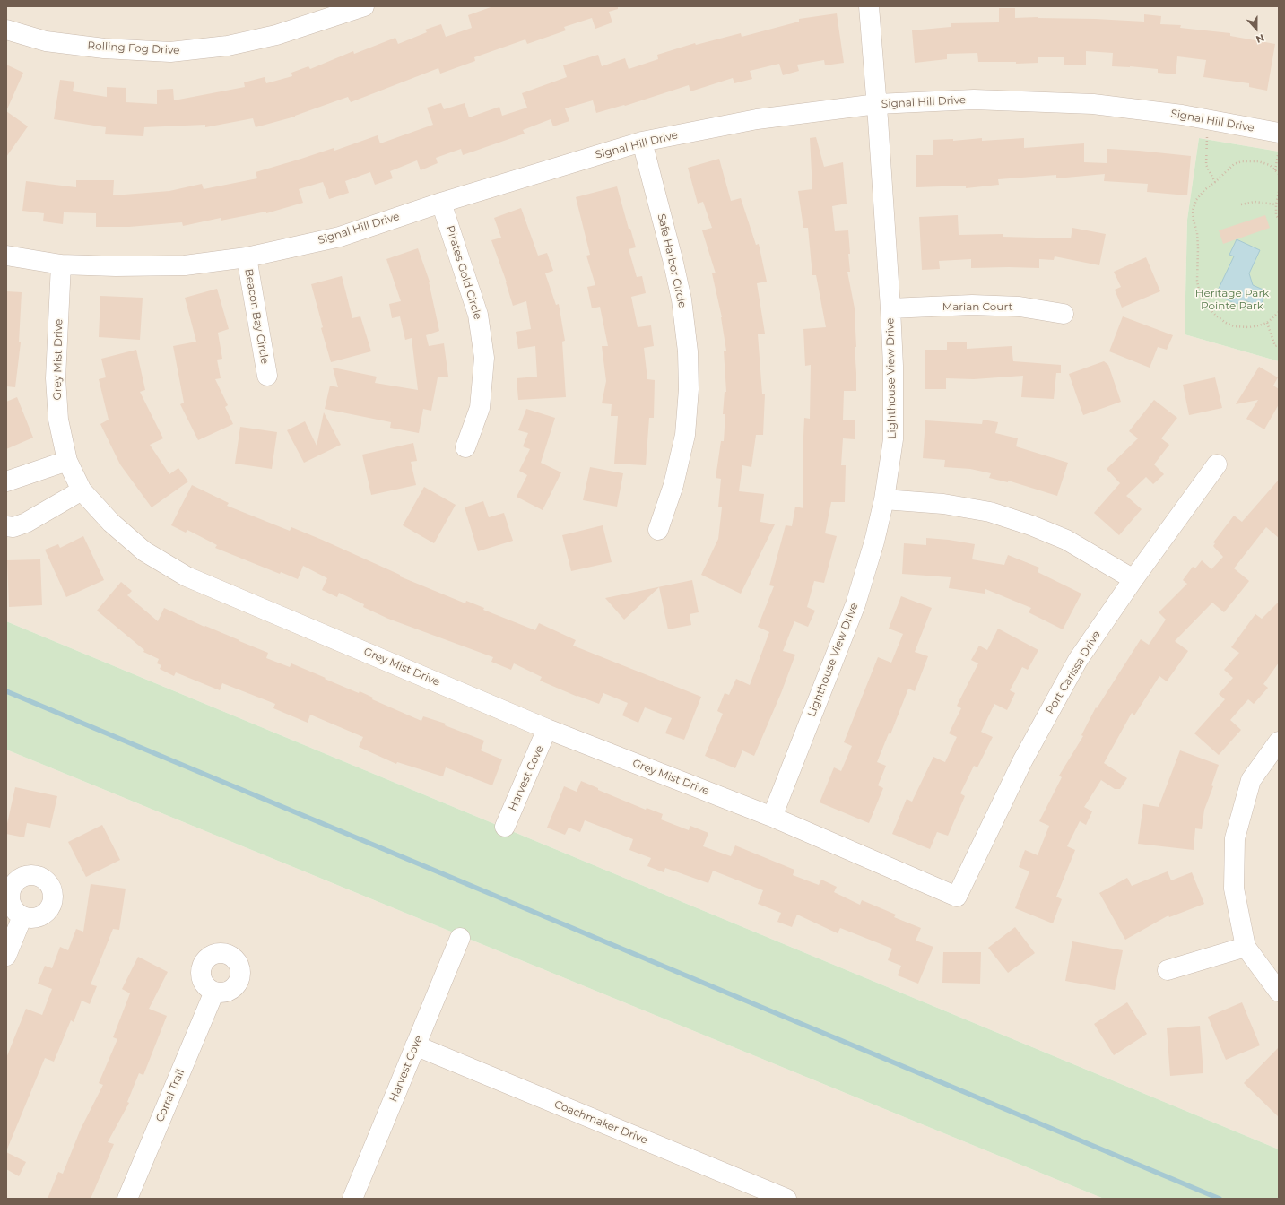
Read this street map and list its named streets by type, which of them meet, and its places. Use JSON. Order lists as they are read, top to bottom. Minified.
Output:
{"streets":{"street":["Rolling Fog Drive","Signal Hill Drive","Safe Harbor Circle","Pirates Gold Circle","Marian Court","Beacon Bay Circle","Grey Mist Drive","Lighthouse View Drive","Port Carissa Drive","Harvest Cove","Corral Trail","Coachmaker Drive"]},"crossings":[["Signal Hill Drive","Safe Harbor Circle"],["Signal Hill Drive","Pirates Gold Circle"],["Signal Hill Drive","Beacon Bay Circle"],["Signal Hill Drive","Grey Mist Drive"],["Signal Hill Drive","Lighthouse View Drive"],["Marian Court","Lighthouse View Drive"],["Grey Mist Drive","Lighthouse View Drive"],["Grey Mist Drive","Port Carissa Drive"],["Grey Mist Drive","Harvest Cove"],["Harvest Cove","Coachmaker Drive"]],"parks":["Heritage Park Pointe Park"],"north":"bottom"}
